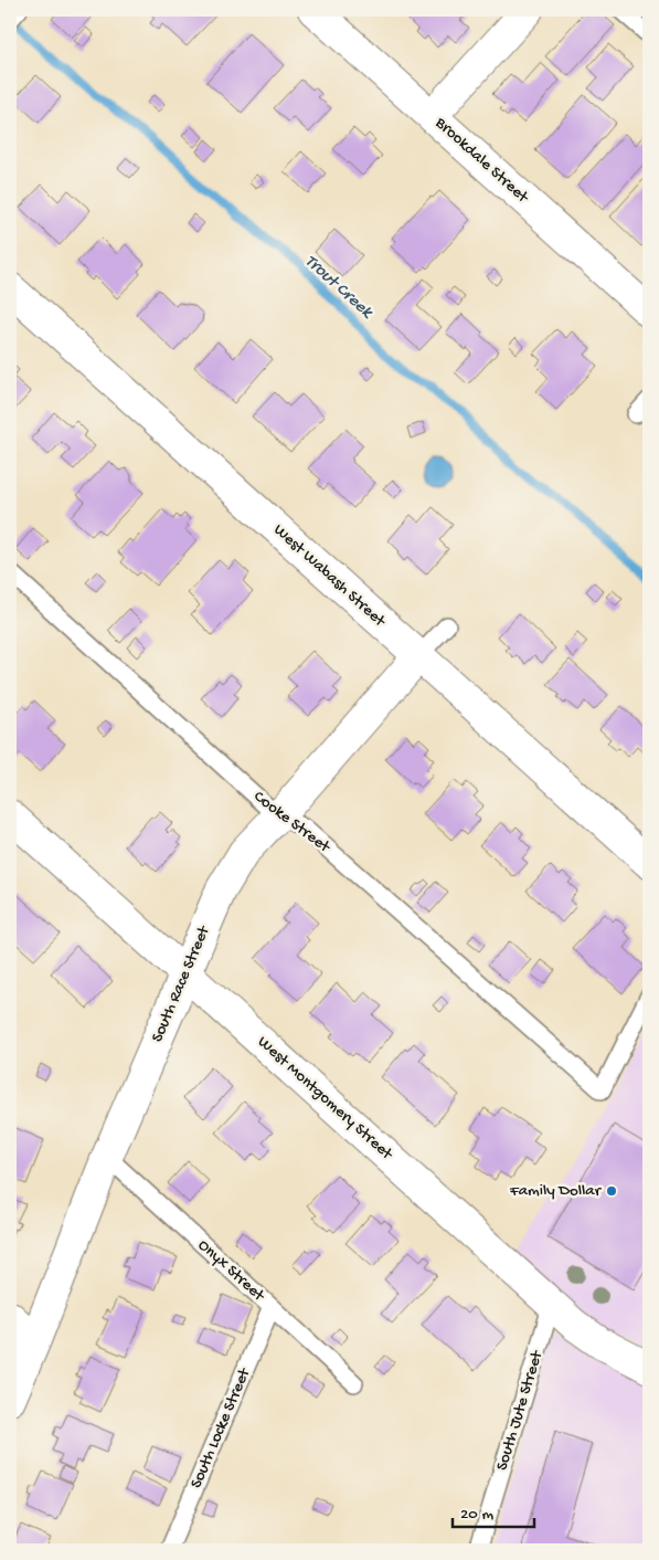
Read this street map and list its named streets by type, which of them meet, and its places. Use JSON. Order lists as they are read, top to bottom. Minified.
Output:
{"streets":{"street":["Brookdale Street","West Wabash Street","South Race Street","West Montgomery Street"],"lane":["Cooke Street","Onyx Street","South Jute Street","South Locke Street"]},"crossings":[["West Wabash Street","South Race Street"],["Cooke Street","South Race Street"],["South Race Street","West Montgomery Street"],["South Race Street","Onyx Street"],["West Montgomery Street","South Jute Street"],["Onyx Street","South Locke Street"]],"water":["Trout Creek"],"places":["Family Dollar"],"scale_bar":"20 m"}
